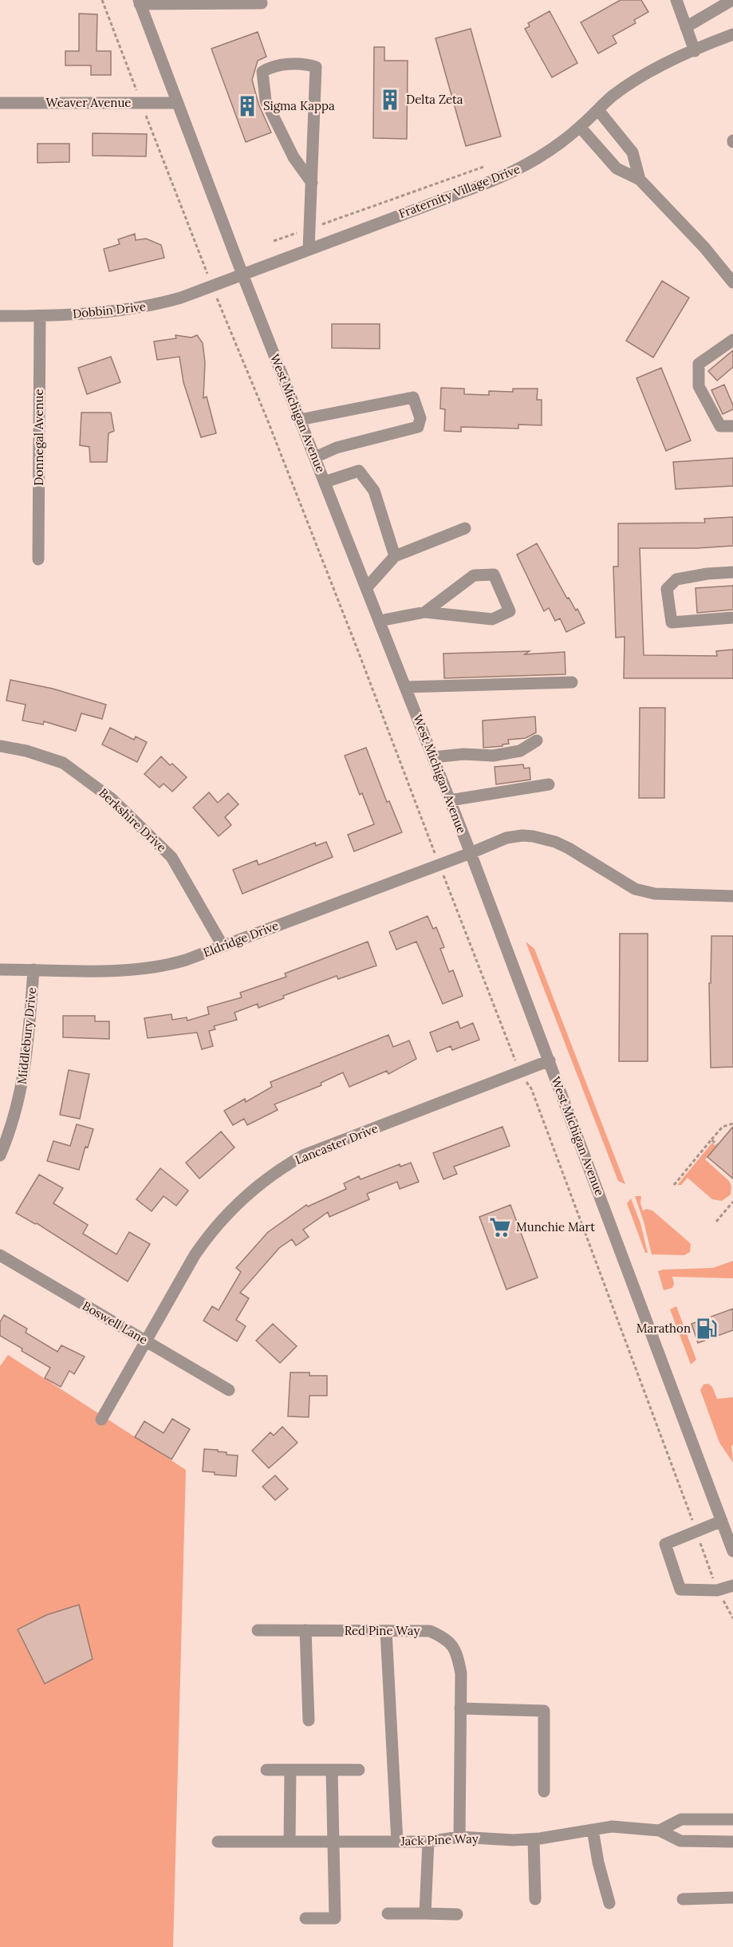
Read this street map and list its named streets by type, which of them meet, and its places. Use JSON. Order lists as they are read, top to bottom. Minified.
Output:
{"streets":{"street":["Weaver Avenue","Fraternity Village Drive","Dobbin Drive","West Michigan Avenue","Donnegal Avenue","Berkshire Drive","Eldridge Drive","Middlebury Drive","Lancaster Drive","Boswell Lane","Red Pine Way","Jack Pine Way"]},"crossings":[["Weaver Avenue","West Michigan Avenue"],["Fraternity Village Drive","Dobbin Drive"],["Fraternity Village Drive","West Michigan Avenue"],["Dobbin Drive","West Michigan Avenue"],["Dobbin Drive","Donnegal Avenue"],["West Michigan Avenue","Eldridge Drive"],["West Michigan Avenue","Lancaster Drive"],["Berkshire Drive","Eldridge Drive"],["Eldridge Drive","Middlebury Drive"],["Lancaster Drive","Boswell Lane"],["Red Pine Way","Jack Pine Way"]],"places":{"building":["Delta Zeta","Sigma Kappa"],"supermarket":["Munchie Mart"],"fuel station":["Marathon"]}}
